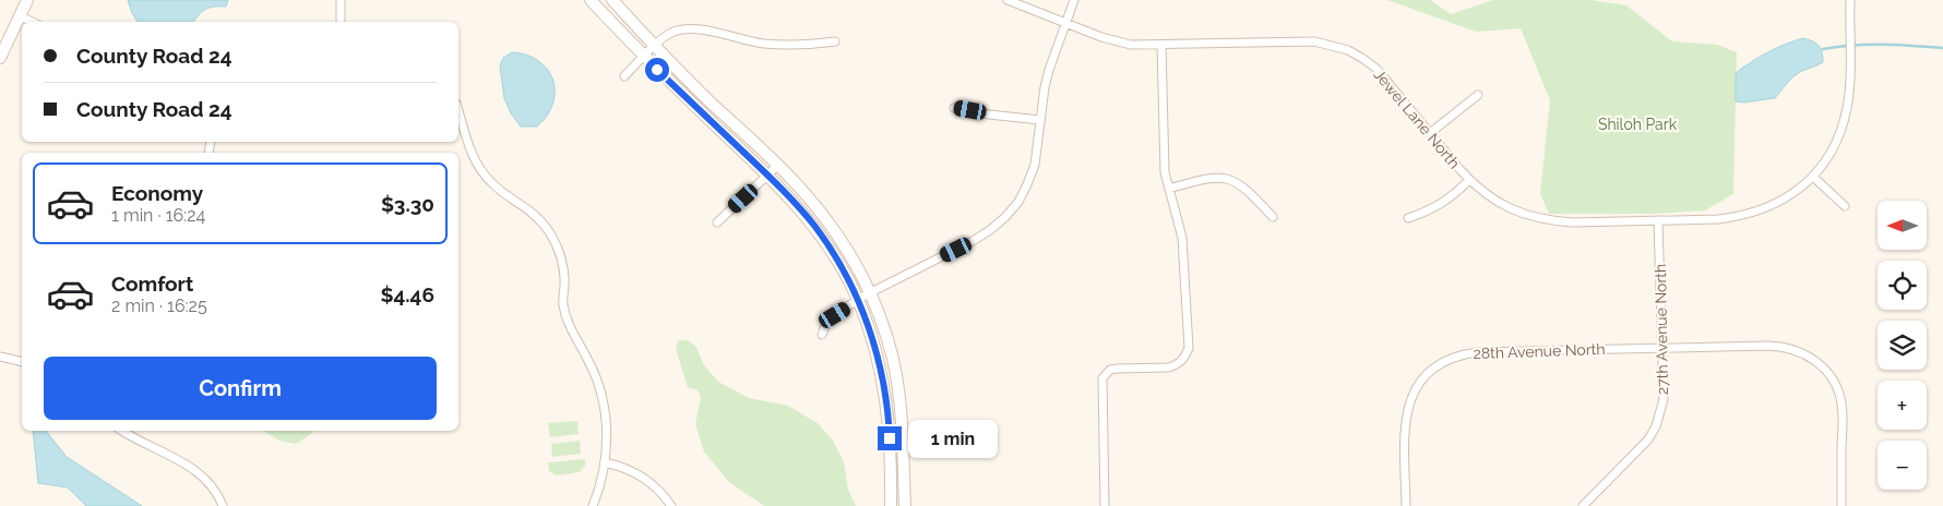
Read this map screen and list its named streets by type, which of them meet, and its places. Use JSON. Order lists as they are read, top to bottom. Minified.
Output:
{"streets":{"street":["Jewel Lane North","27th Avenue North","28th Avenue North"]},"crossings":[["Jewel Lane North","27th Avenue North"],["27th Avenue North","28th Avenue North"]],"parks":["Shiloh Park"],"north":"left","page":{"banner":["County Road 24","County Road 24"],"list":[{"name":"Economy","note":"1 min · 16:24","value":"$3.30"},{"name":"Comfort","note":"2 min · 16:25","value":"$4.46"}],"map_buttons":["+","−"],"buttons":"Confirm","bubble":"1 min"}}
